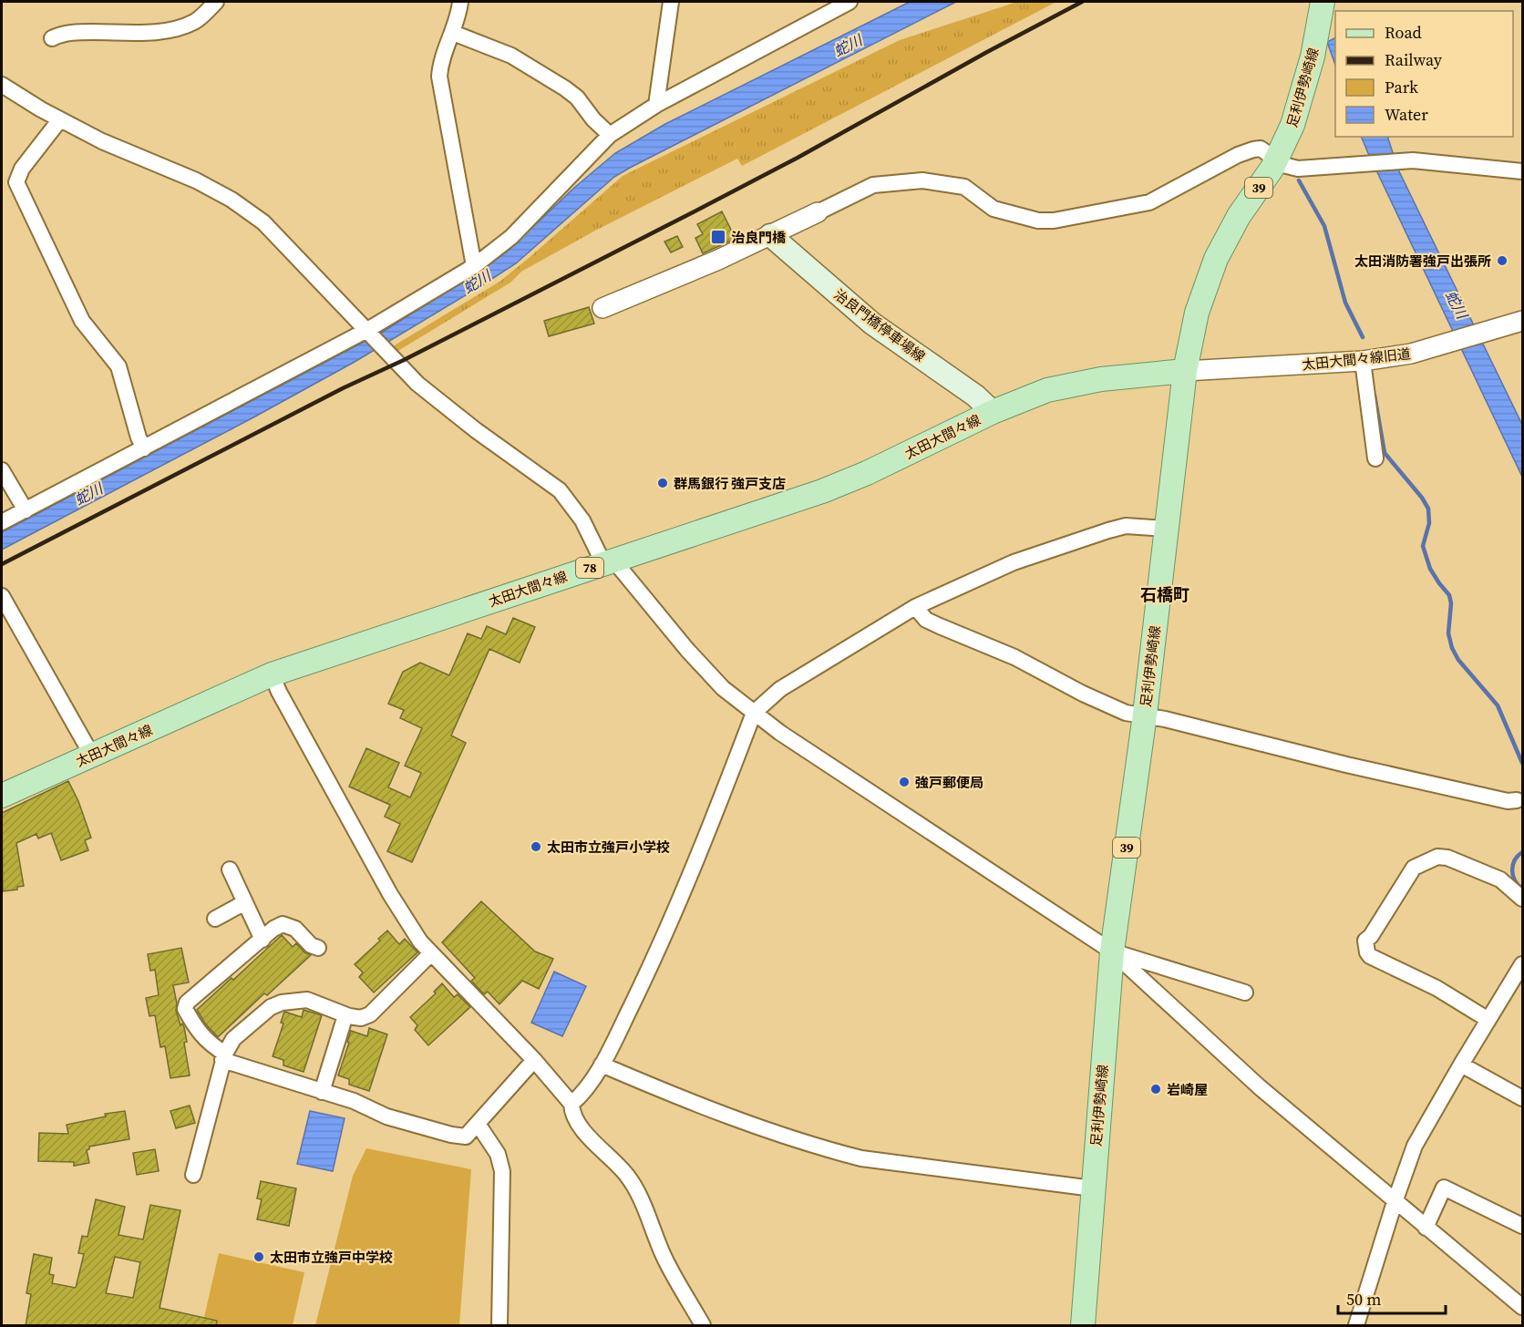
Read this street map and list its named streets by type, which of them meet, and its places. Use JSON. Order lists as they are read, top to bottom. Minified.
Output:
{"streets":{"main road":["足利伊勢崎線","39","治良門橋停車場線","太田大間々線","78"],"street":["太田大間々線旧道"]},"crossings":[["足利伊勢崎線","太田大間々線旧道"],["足利伊勢崎線","太田大間々線"],["治良門橋停車場線","太田大間々線"],["太田大間々線旧道","太田大間々線"]],"districts":["石橋町"],"water":["蛇川"],"places":{"transit":["治良門橋"],"other":["太田消防署強戸出張所","群馬銀行 強戸支店","強戸郵便局","太田市立強戸小学校","岩崎屋","太田市立強戸中学校"]},"legend":["Road","Railway","Park","Water"],"scale_bar":"50 m"}
